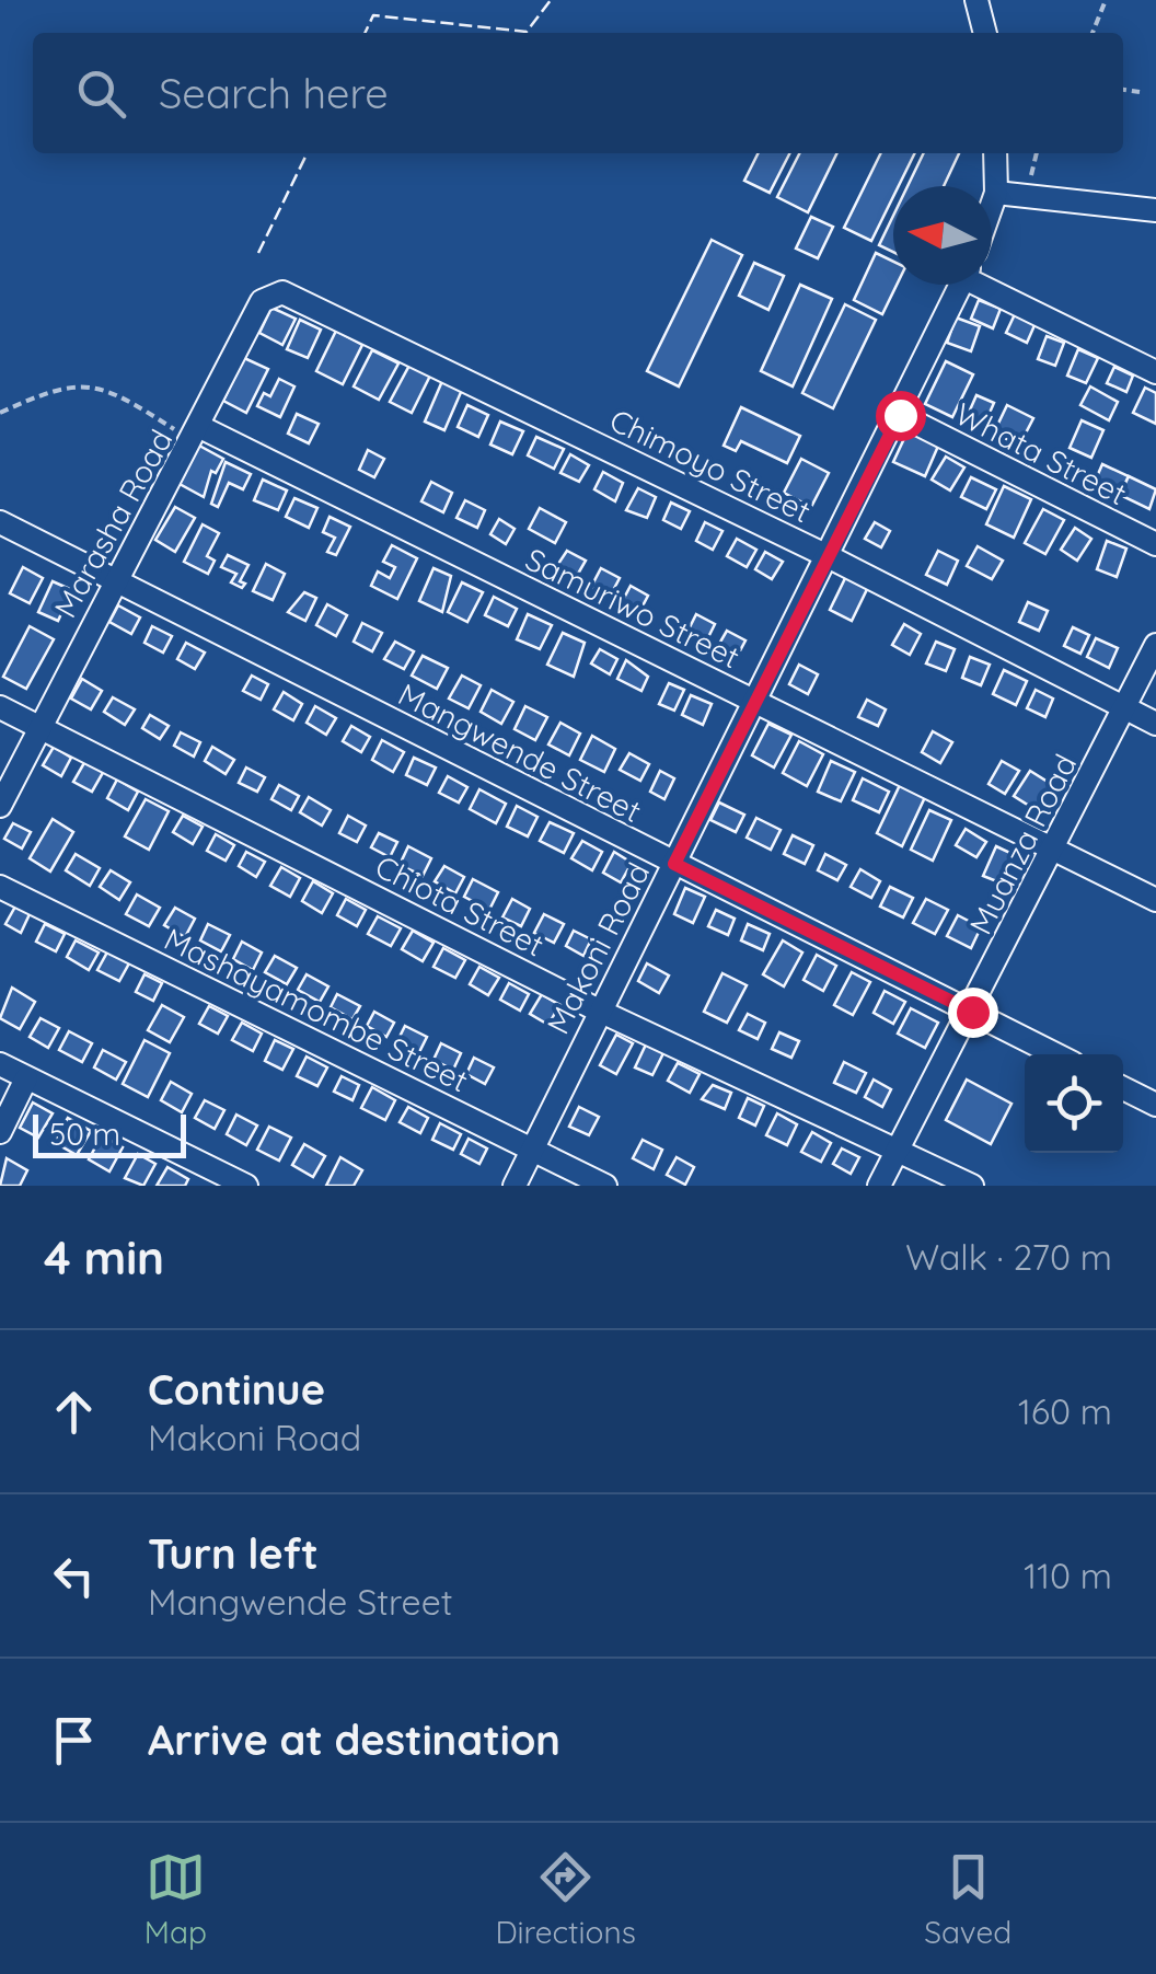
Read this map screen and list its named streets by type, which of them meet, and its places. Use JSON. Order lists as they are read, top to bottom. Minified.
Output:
{"streets":{"street":["Whata Street","Chimoyo Street","Marasha Road","Samuriwo Street","Mangwende Street","Muanza Road","Chiota Street","Makoni Road","Mashayamombe Street"]},"crossings":[["Whata Street","Makoni Road"],["Chimoyo Street","Marasha Road"],["Chimoyo Street","Muanza Road"],["Chimoyo Street","Makoni Road"],["Marasha Road","Samuriwo Street"],["Marasha Road","Mangwende Street"],["Marasha Road","Chiota Street"],["Samuriwo Street","Muanza Road"],["Samuriwo Street","Makoni Road"],["Mangwende Street","Muanza Road"],["Mangwende Street","Makoni Road"],["Muanza Road","Chiota Street"],["Chiota Street","Makoni Road"],["Makoni Road","Mashayamombe Street"]],"scale_bar":"50 m","north":"left","page":{"search":"Search here","scale":"50 m","heading":["4 min","Walk · 270 m"],"list":[["Continue","Makoni Road","160 m"],["Turn left","Mangwende Street","110 m"],"Arrive at destination"],"nav":["Map","Directions","Saved"]}}
